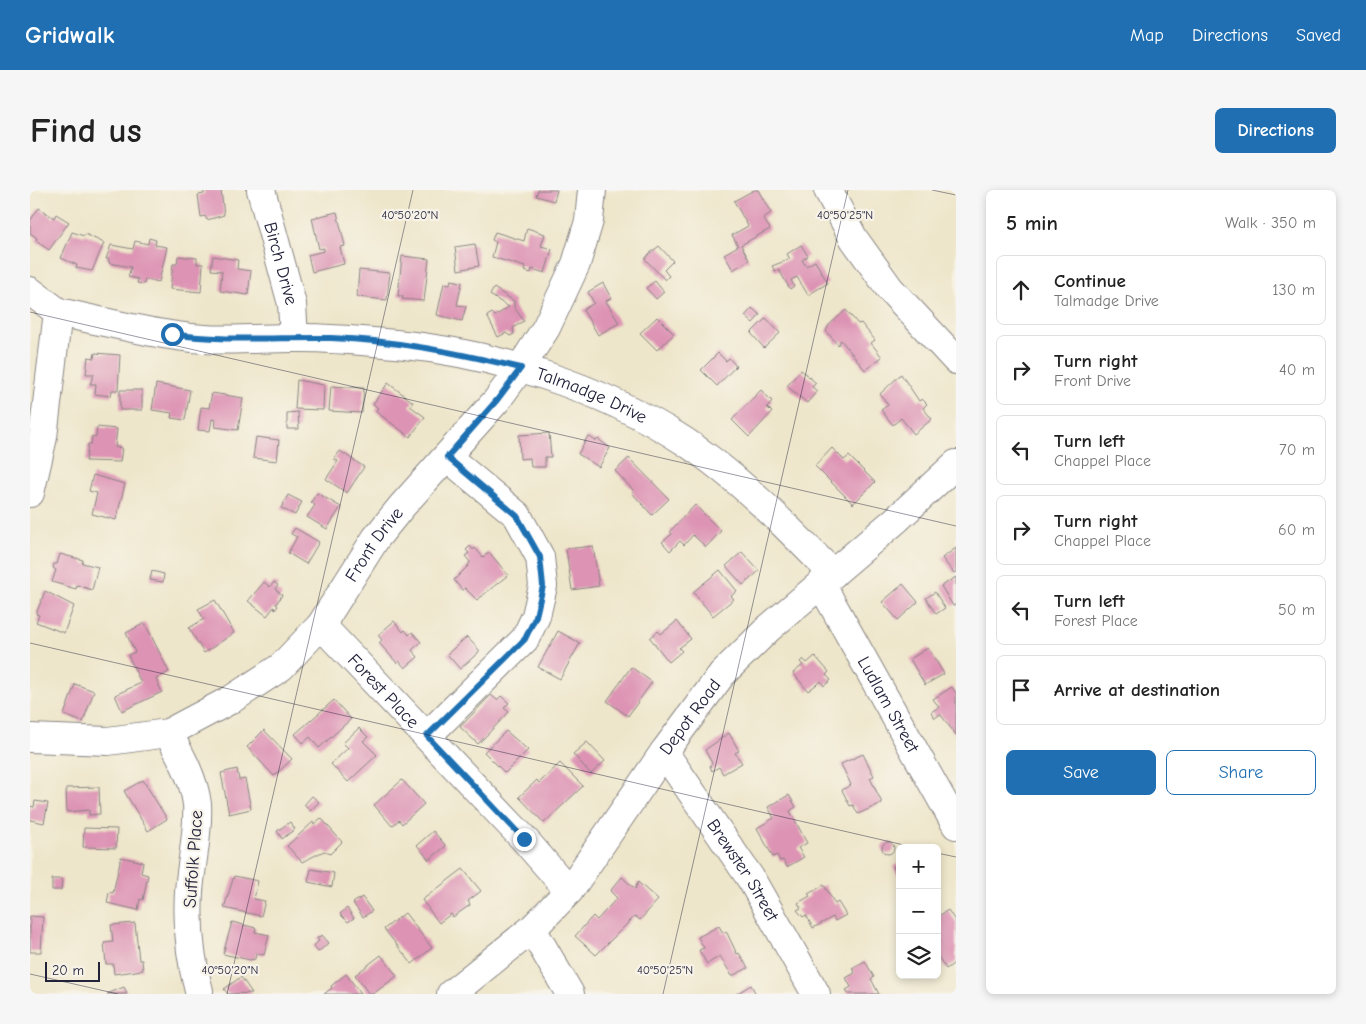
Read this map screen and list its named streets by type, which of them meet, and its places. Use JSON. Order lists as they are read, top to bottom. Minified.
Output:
{"streets":{"street":["Birch Drive","Talmadge Drive","Front Drive","Forest Place","Ludlam Street","Depot Road","Suffolk Place","Brewster Street"]},"crossings":[["Birch Drive","Talmadge Drive"],["Talmadge Drive","Front Drive"],["Talmadge Drive","Ludlam Street"],["Talmadge Drive","Depot Road"],["Front Drive","Forest Place"],["Front Drive","Suffolk Place"],["Forest Place","Depot Road"],["Ludlam Street","Depot Road"],["Depot Road","Brewster Street"]],"scale_bar":"20 m","page":{"header":"Gridwalk","nav":["Map","Directions","Saved"],"buttons":["Directions",["Save","Share"]],"title":"Find us","heading":["5 min","Walk · 350 m"],"list":[["Continue","Talmadge Drive","130 m"],["Turn right","Front Drive","40 m"],["Turn left","Chappel Place","70 m"],["Turn right","Chappel Place","60 m"],["Turn left","Forest Place","50 m"],"Arrive at destination"],"map_buttons":["+","−"],"scale":"20 m"},"coordinates":["40°50'20\"N","40°50'25\"N"]}
